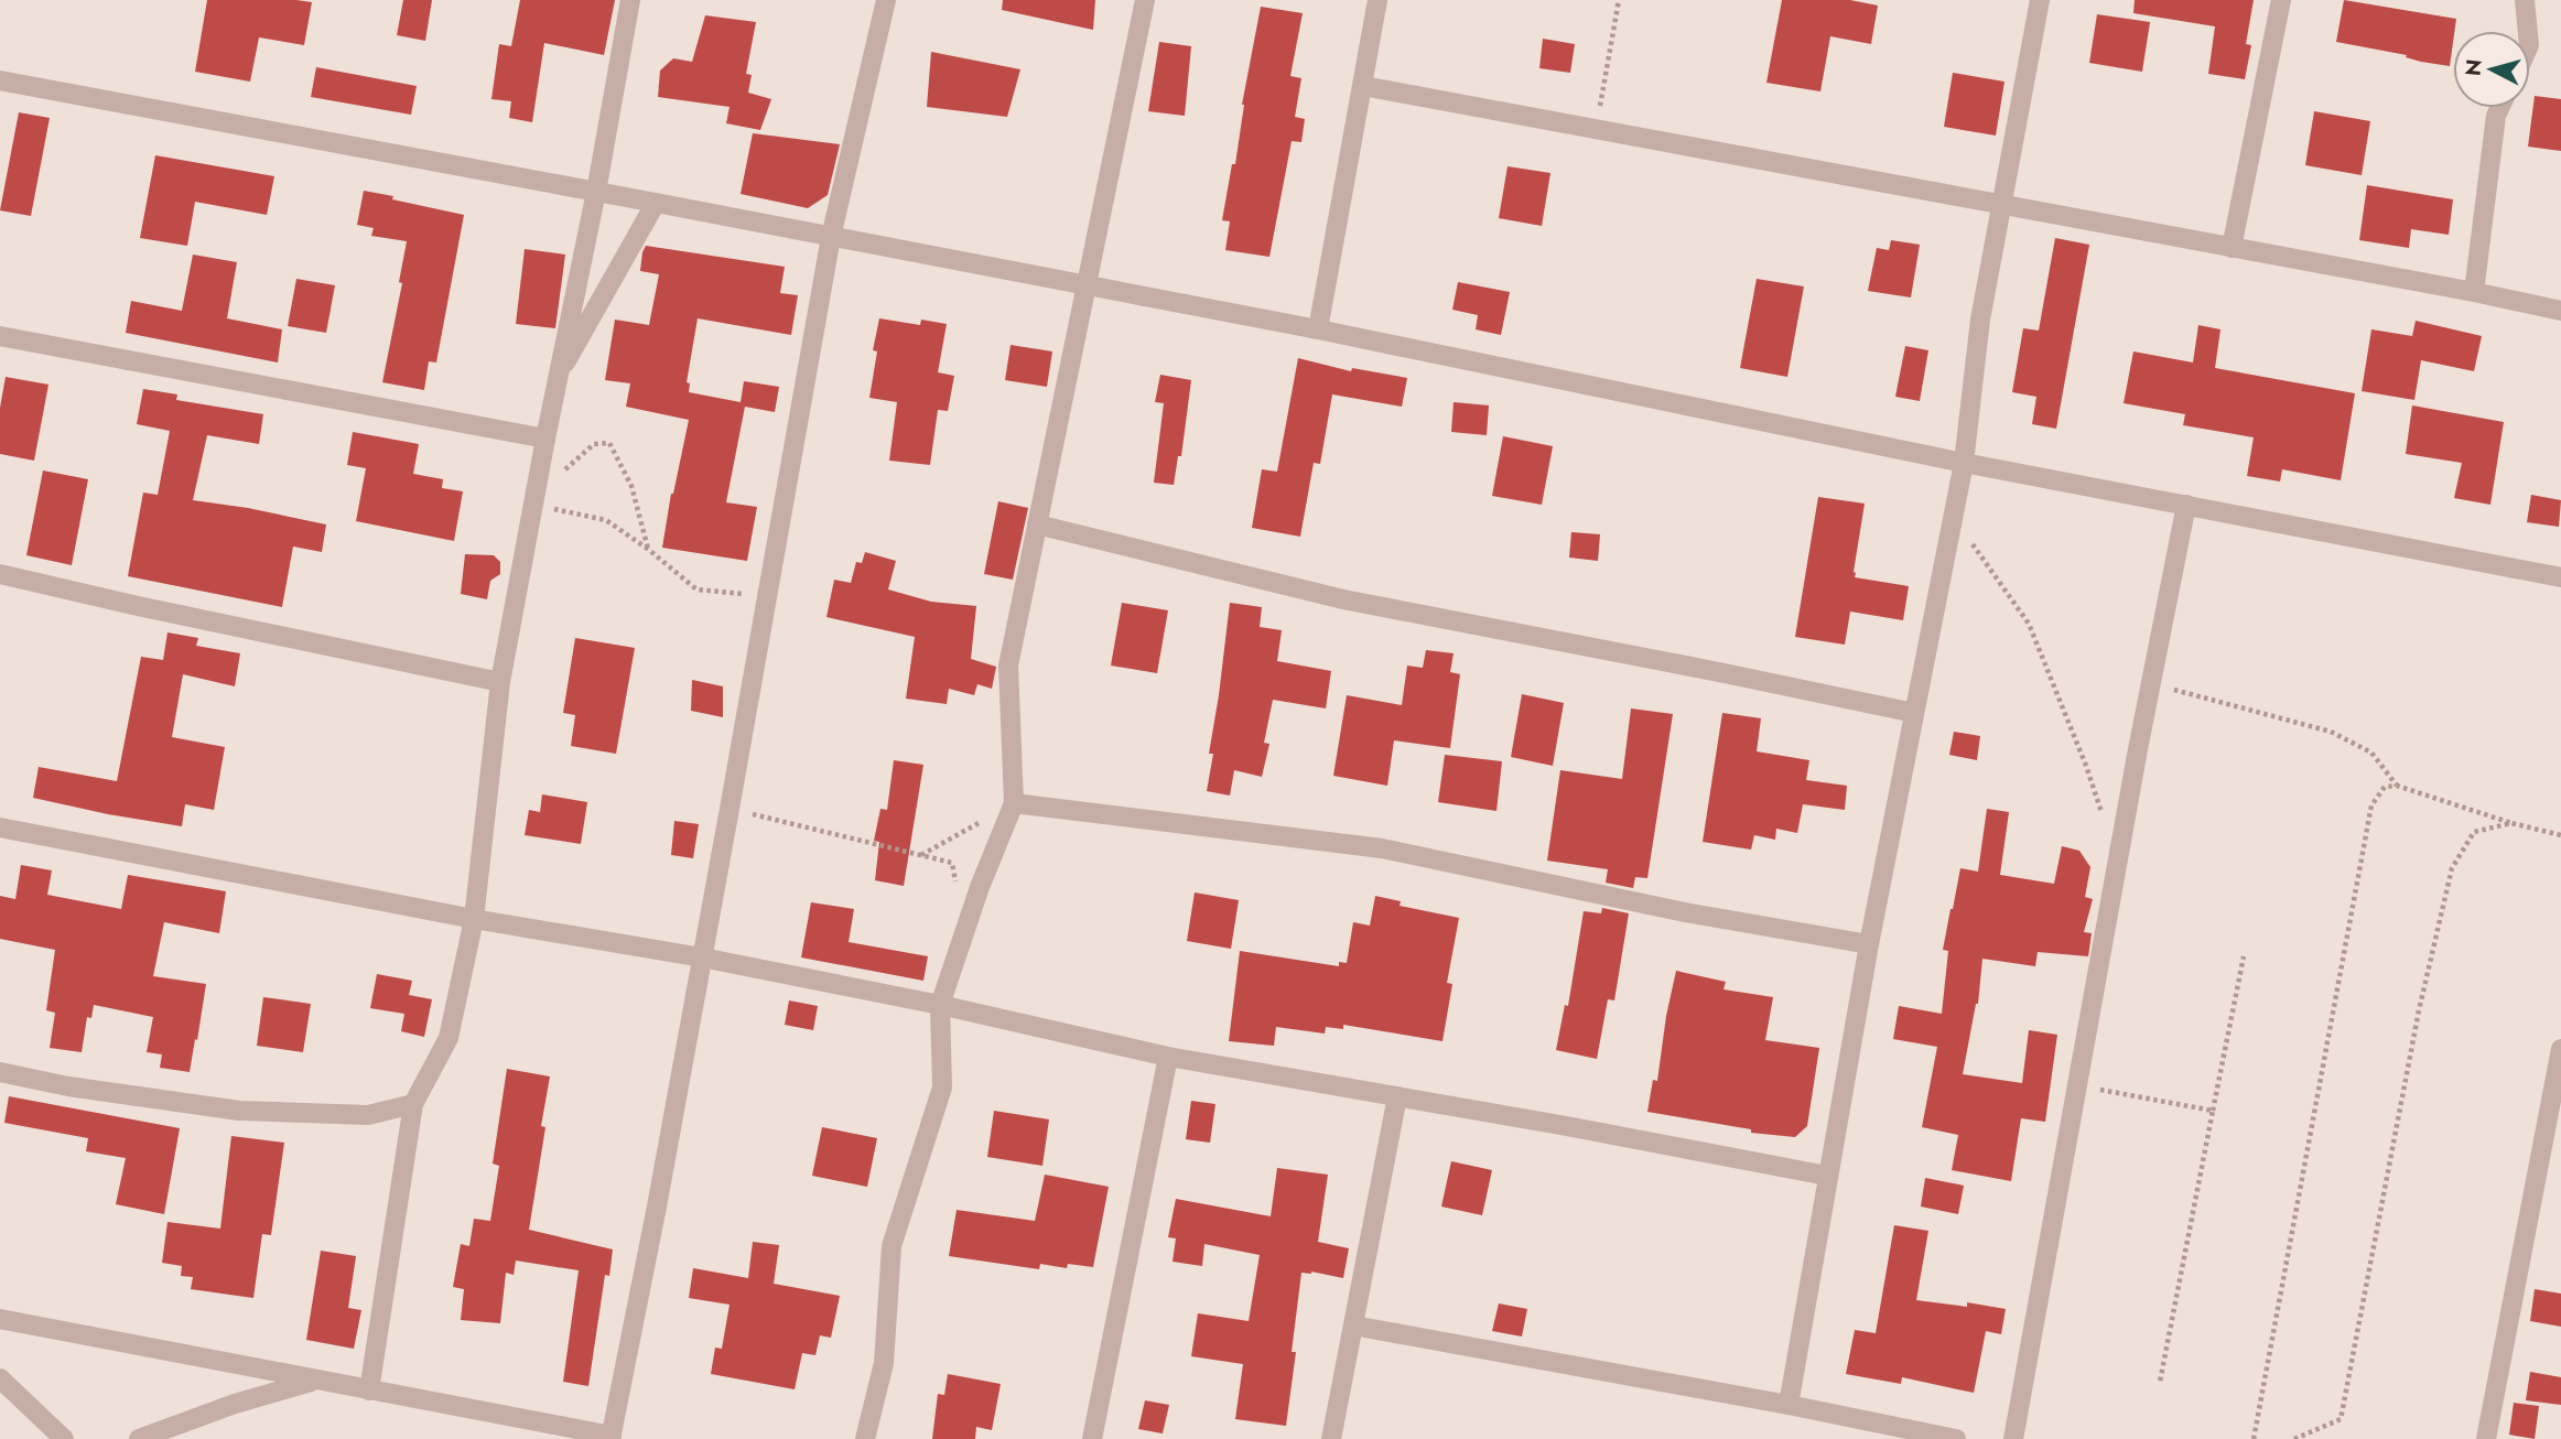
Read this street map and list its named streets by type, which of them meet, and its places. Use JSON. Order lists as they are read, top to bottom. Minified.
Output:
{"north":"left"}
